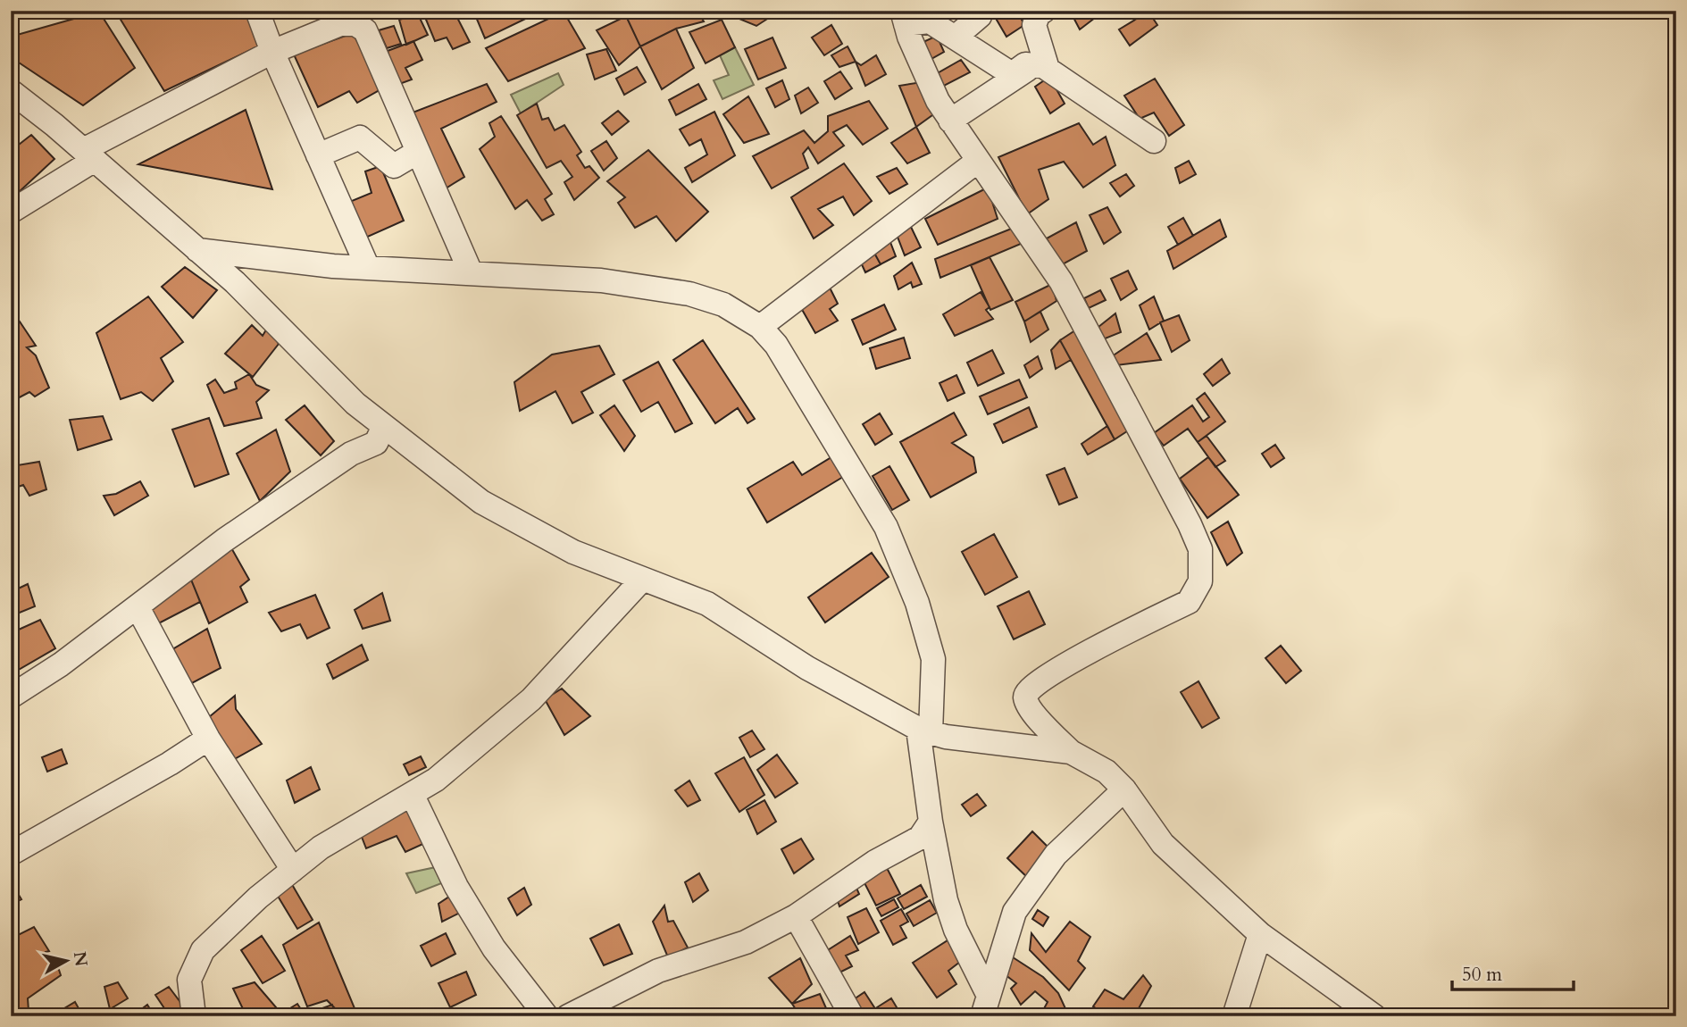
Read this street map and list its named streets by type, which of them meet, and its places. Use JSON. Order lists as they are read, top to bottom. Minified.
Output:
{"scale_bar":"50 m","north":"right"}
